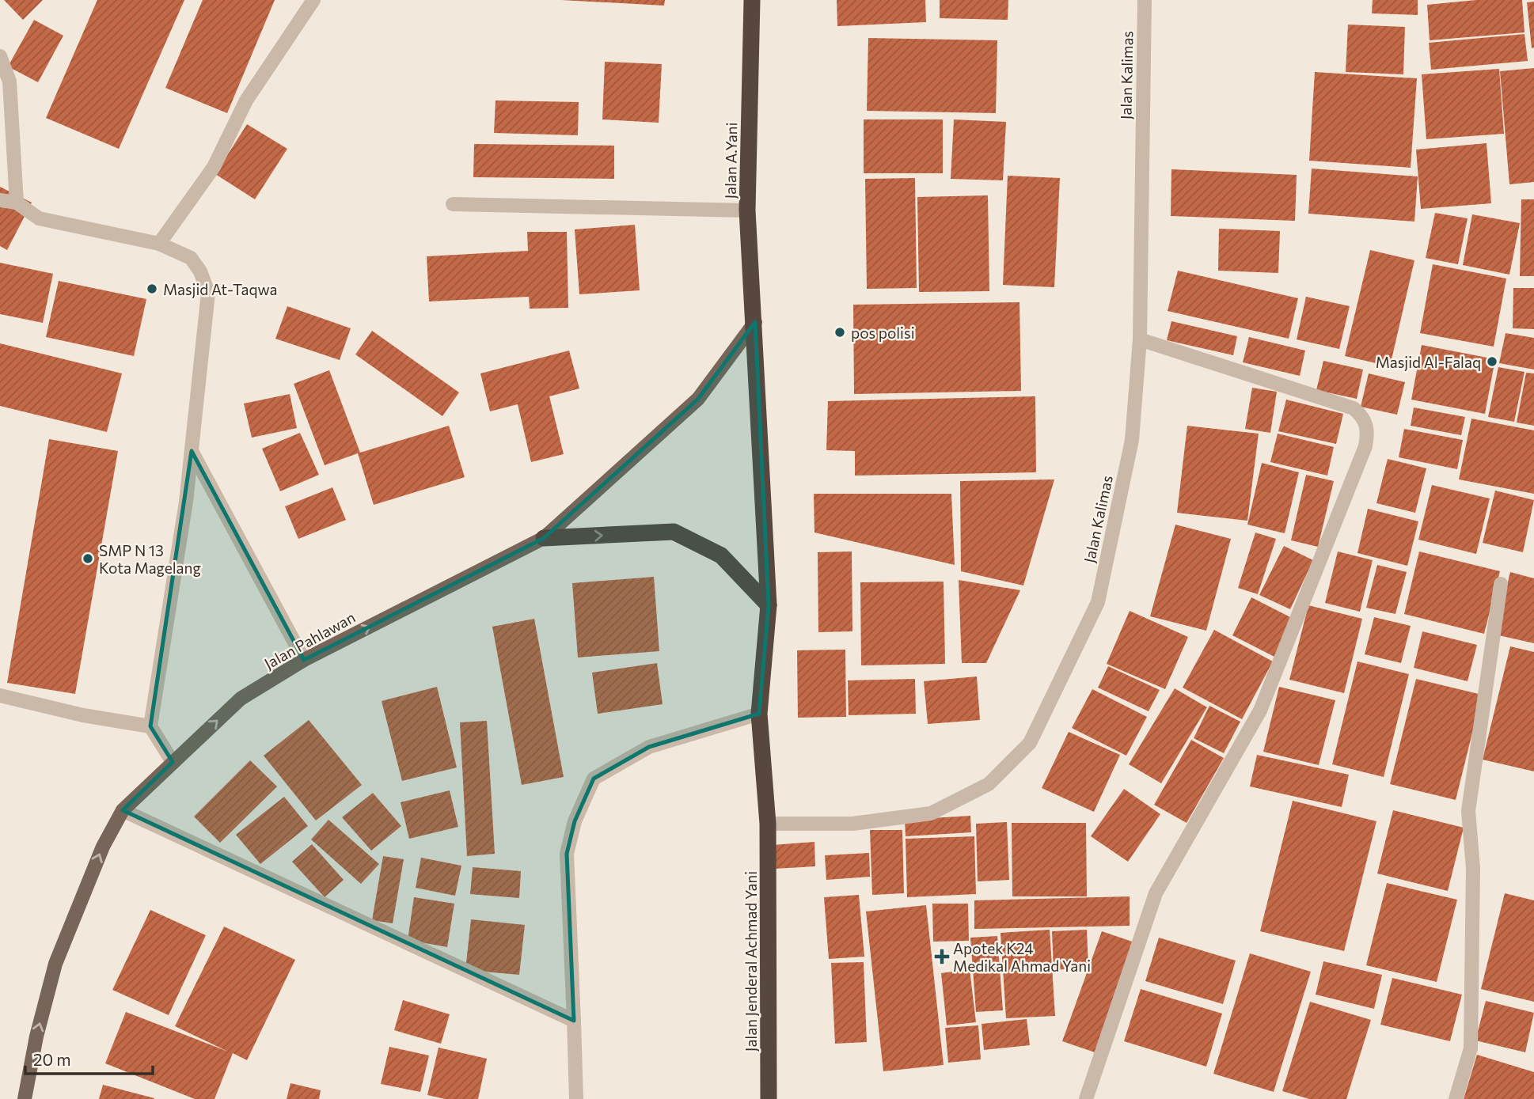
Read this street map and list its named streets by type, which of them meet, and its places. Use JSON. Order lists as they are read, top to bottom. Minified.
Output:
{"streets":{"highway":["Jalan A.Yani","Jalan Jenderal Achmad Yani"],"main road":["Jalan Pahlawan"],"street":["Jalan Kalimas"]},"crossings":[["Jalan Kalimas","Jalan Jenderal Achmad Yani"],["Jalan A.Yani","Jalan Pahlawan"],["Jalan A.Yani","Jalan Jenderal Achmad Yani"]],"one_way":["Jalan Pahlawan"],"places":{"other":["Masjid At-Taqwa","pos polisi","Masjid Al-Falaq","SMP N 13 Kota Magelang"],"health":["Apotek K24 Medikal Ahmad Yani"]},"scale_bar":"20 m"}
